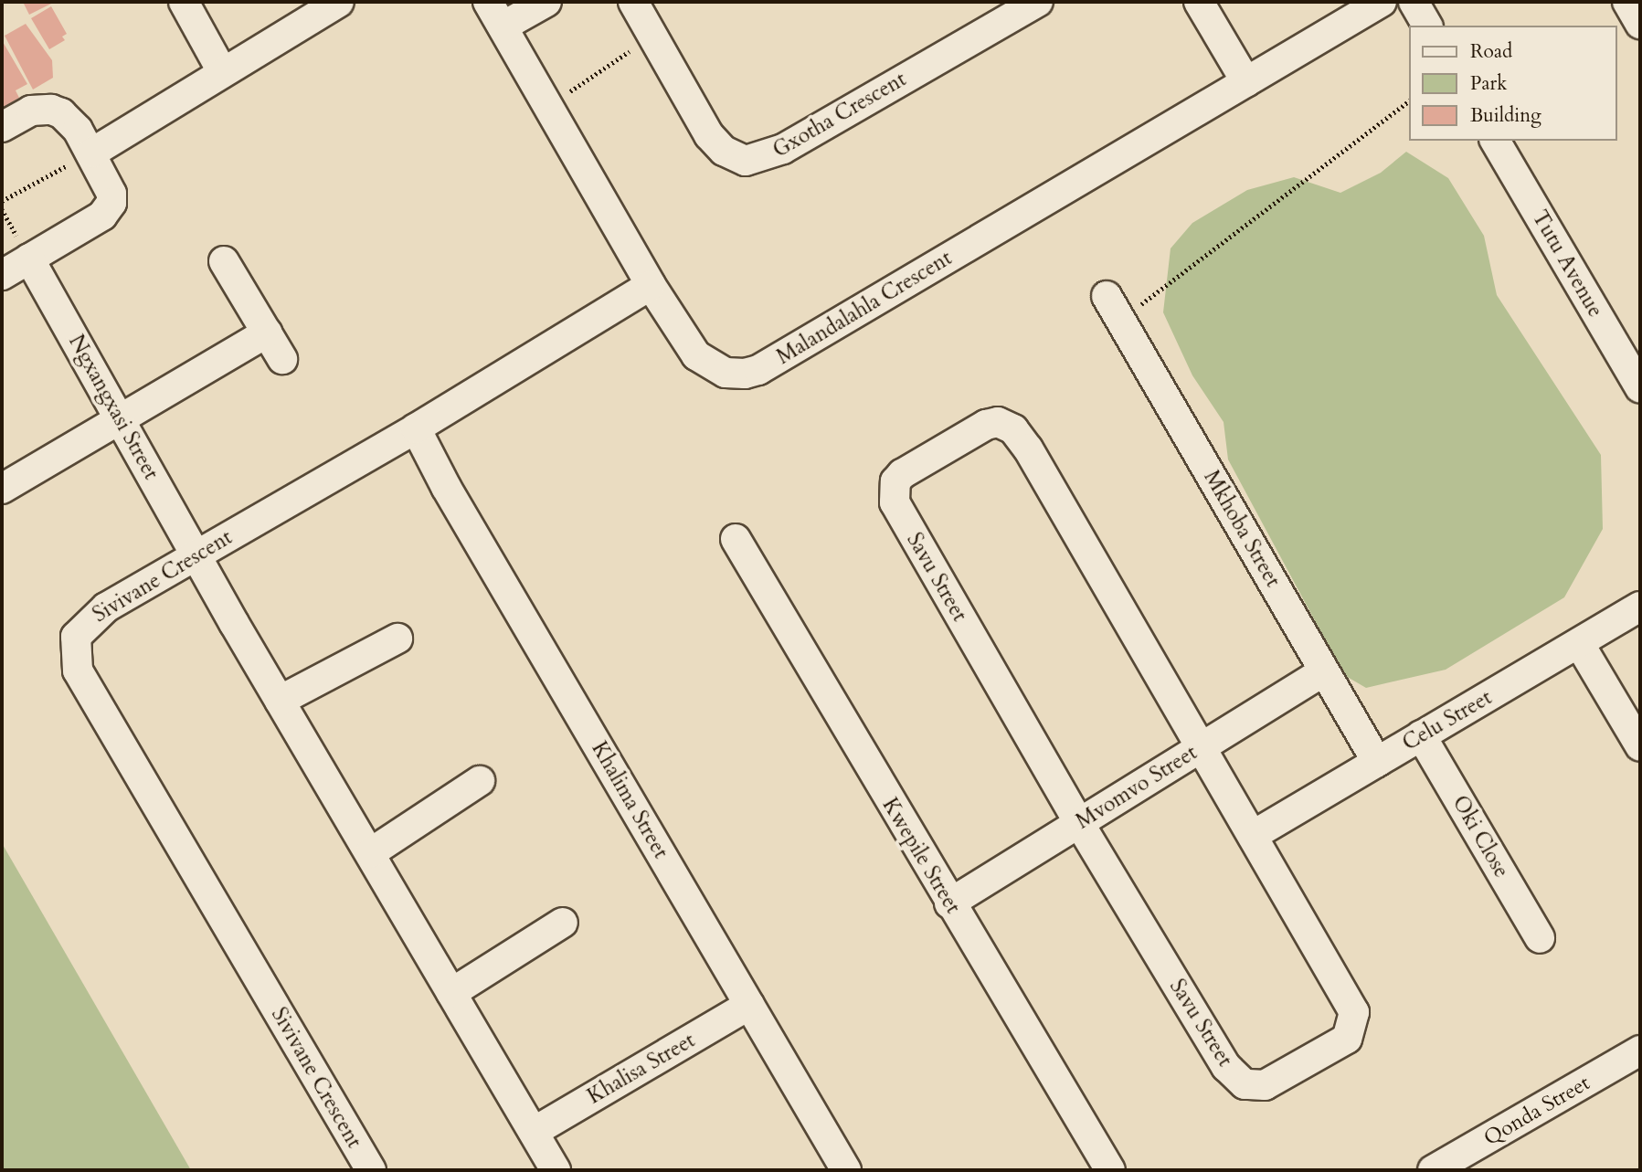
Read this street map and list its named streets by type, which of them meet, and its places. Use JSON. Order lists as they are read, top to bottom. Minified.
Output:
{"streets":{"street":["Gxotha Crescent","Tutu Avenue","Malandalahla Crescent","Ngxangxasi Street","Mkhoba Street","Sivivane Crescent","Savu Street","Celu Street","Mvomvo Street","Khalima Street","Oki Close","Kwepile Street","Khalisa Street","Qonda Street"]},"crossings":[["Malandalahla Crescent","Sivivane Crescent"],["Ngxangxasi Street","Sivivane Crescent"],["Ngxangxasi Street","Khalisa Street"],["Mkhoba Street","Celu Street"],["Mkhoba Street","Mvomvo Street"],["Sivivane Crescent","Khalima Street"],["Savu Street","Celu Street"],["Savu Street","Mvomvo Street"],["Celu Street","Oki Close"],["Mvomvo Street","Kwepile Street"],["Khalima Street","Khalisa Street"]],"legend":["Road","Park","Building"]}
